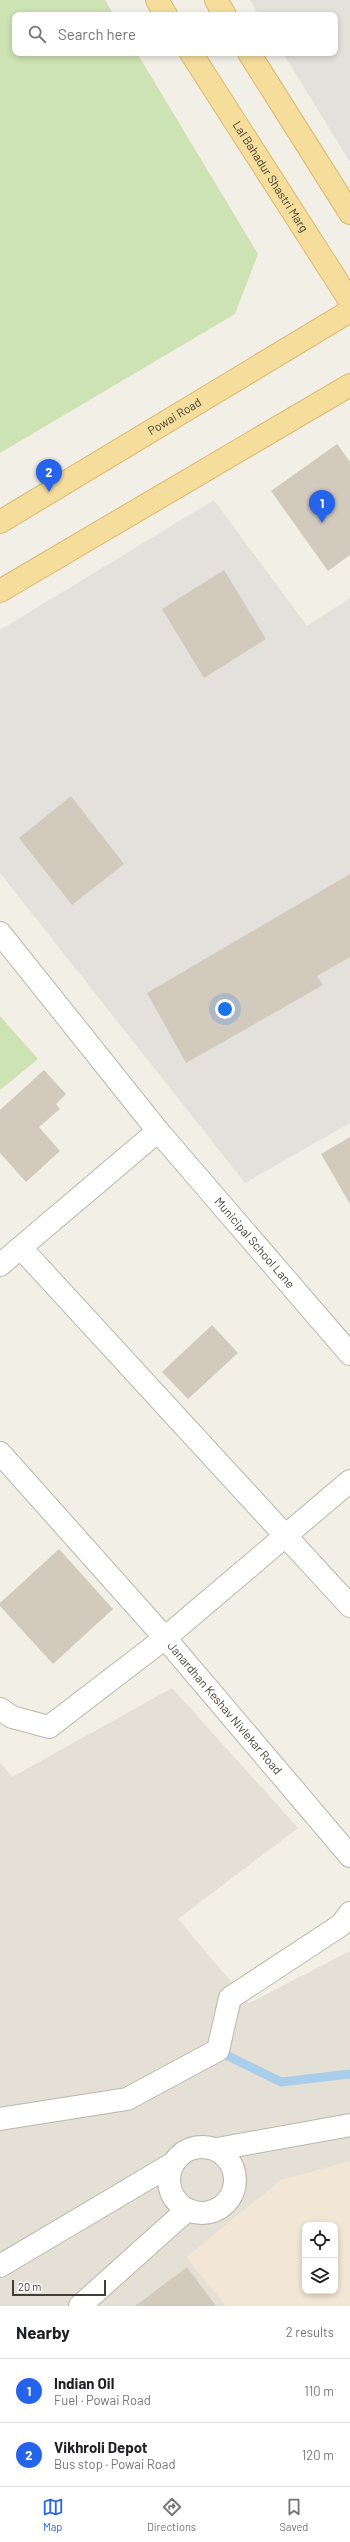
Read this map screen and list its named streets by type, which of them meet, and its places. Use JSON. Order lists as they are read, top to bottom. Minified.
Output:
{"streets":{"main road":["Lal Bahadur Shastri Marg","Powai Road"],"street":["Municipal School Lane","Janardhan Keshav Nivlekar Road"]},"scale_bar":"20 m","page":{"search":"Search here","pins":["2","1"],"scale":"20 m","heading":["Nearby","2 results"],"list":[{"mark":"1","name":"Indian Oil","note":"Fuel · Powai Road","value":"110 m"},{"mark":"2","name":"Vikhroli Depot","note":"Bus stop · Powai Road","value":"120 m"}],"nav":["Map","Directions","Saved"]}}
